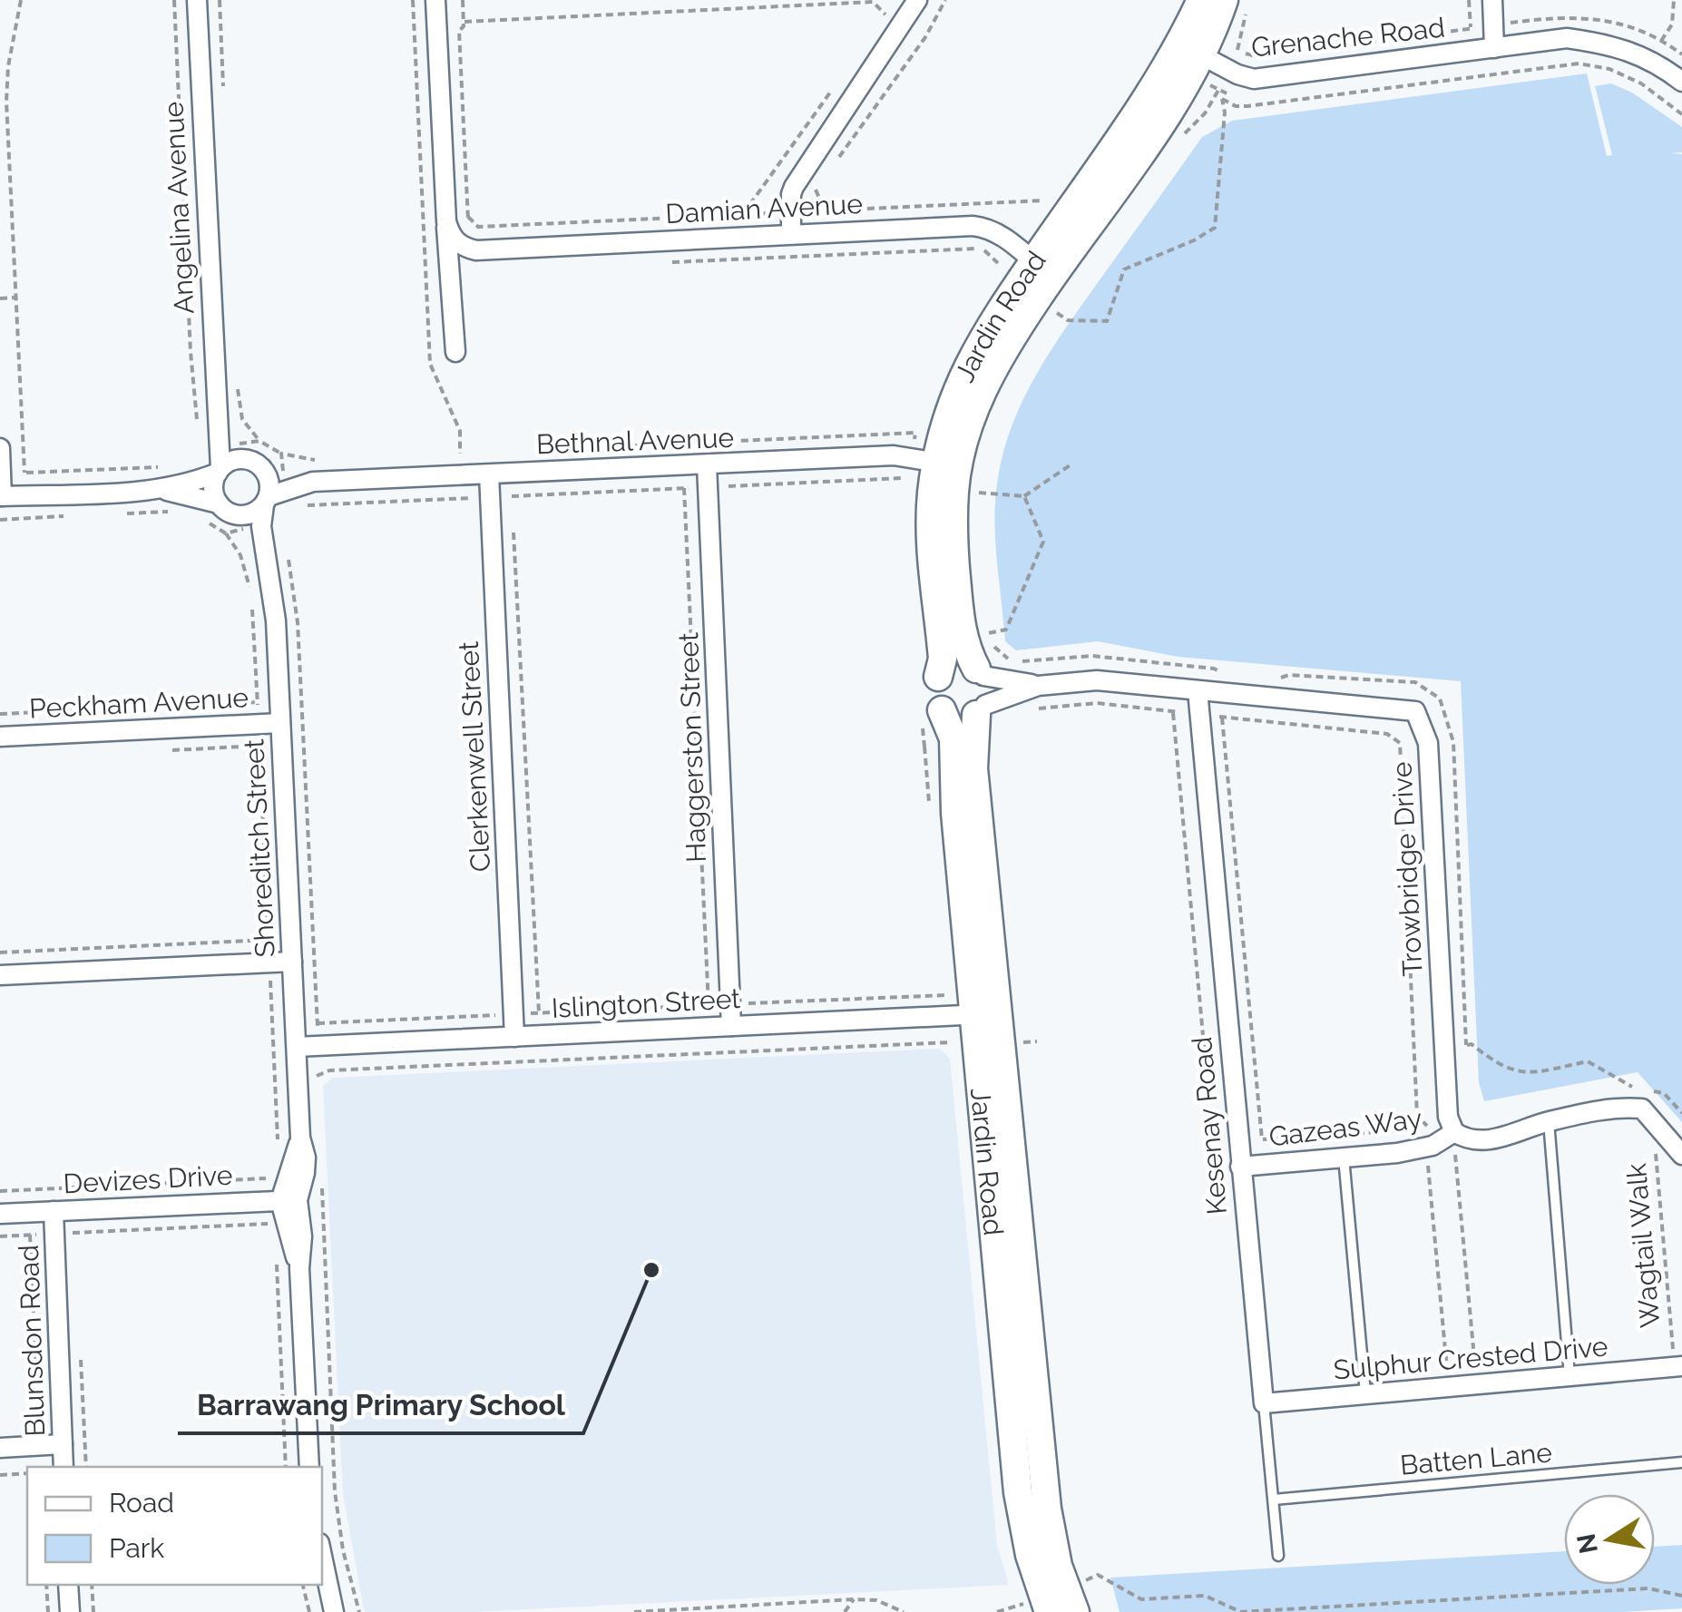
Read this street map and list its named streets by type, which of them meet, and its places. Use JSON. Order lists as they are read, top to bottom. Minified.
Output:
{"streets":{"street":["Grenache Road","Angelina Avenue","Damian Avenue","Jardin Road","Bethnal Avenue","Peckham Avenue","Haggerston Street","Clerkenwell Street","Shoreditch Street","Trowbridge Drive","Islington Street","Kesenay Road","Gazeas Way","Devizes Drive","Blunsdon Road","Sulphur Crested Drive"],"lane":["Batten Lane"],"path":["Wagtail Walk"]},"crossings":[["Grenache Road","Jardin Road"],["Angelina Avenue","Bethnal Avenue"],["Angelina Avenue","Shoreditch Street"],["Damian Avenue","Jardin Road"],["Jardin Road","Bethnal Avenue"],["Jardin Road","Trowbridge Drive"],["Jardin Road","Islington Street"],["Bethnal Avenue","Haggerston Street"],["Bethnal Avenue","Clerkenwell Street"],["Bethnal Avenue","Shoreditch Street"],["Peckham Avenue","Shoreditch Street"],["Haggerston Street","Islington Street"],["Clerkenwell Street","Islington Street"],["Shoreditch Street","Islington Street"],["Shoreditch Street","Devizes Drive"],["Trowbridge Drive","Kesenay Road"],["Trowbridge Drive","Gazeas Way"],["Kesenay Road","Gazeas Way"],["Kesenay Road","Sulphur Crested Drive"],["Kesenay Road","Batten Lane"],["Gazeas Way","Wagtail Walk"],["Devizes Drive","Blunsdon Road"],["Wagtail Walk","Sulphur Crested Drive"]],"places":["Barrawang Primary School"],"legend":["Road","Park"],"north":"left"}
